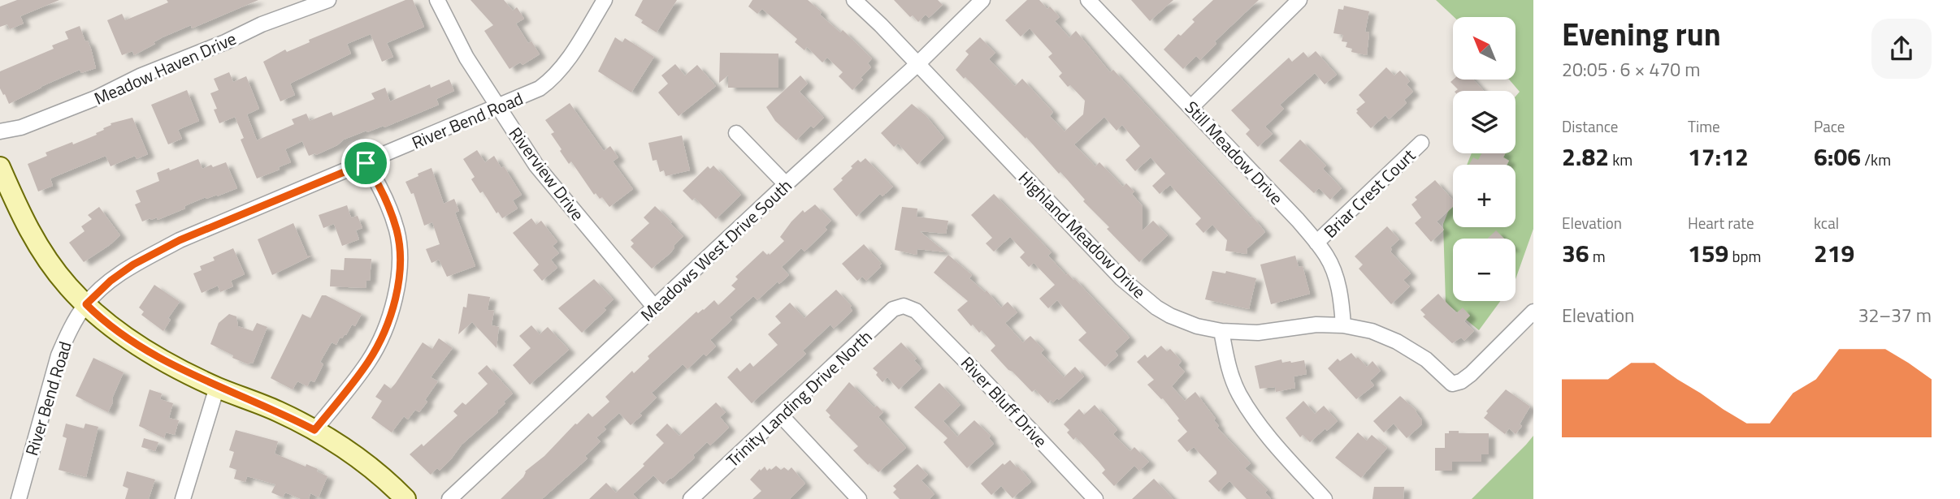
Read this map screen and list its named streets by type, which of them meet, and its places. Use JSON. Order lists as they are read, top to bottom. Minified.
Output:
{"streets":{"street":["Meadow Haven Drive","River Bend Road","Still Meadow Drive","Riverview Drive","Briar Crest Court","Highland Meadow Drive","Meadows West Drive South","Trinity Landing Drive North","River Bluff Drive"]},"crossings":[["River Bend Road","Riverview Drive"],["Still Meadow Drive","Briar Crest Court"],["Still Meadow Drive","Highland Meadow Drive"],["Riverview Drive","Meadows West Drive South"],["Highland Meadow Drive","Meadows West Drive South"],["Trinity Landing Drive North","River Bluff Drive"]],"north":"top left","page":{"heading":["Evening run","20:05 · 6 × 470 m"],"map_buttons":["+","−"],"stats":[["Distance","2.82 km"],["Time","17:12"],["Pace","6:06 /km"],["Elevation","36 m"],["Heart rate","159 bpm"],["kcal","219"]],"chart":["Elevation","32–37 m"]}}
